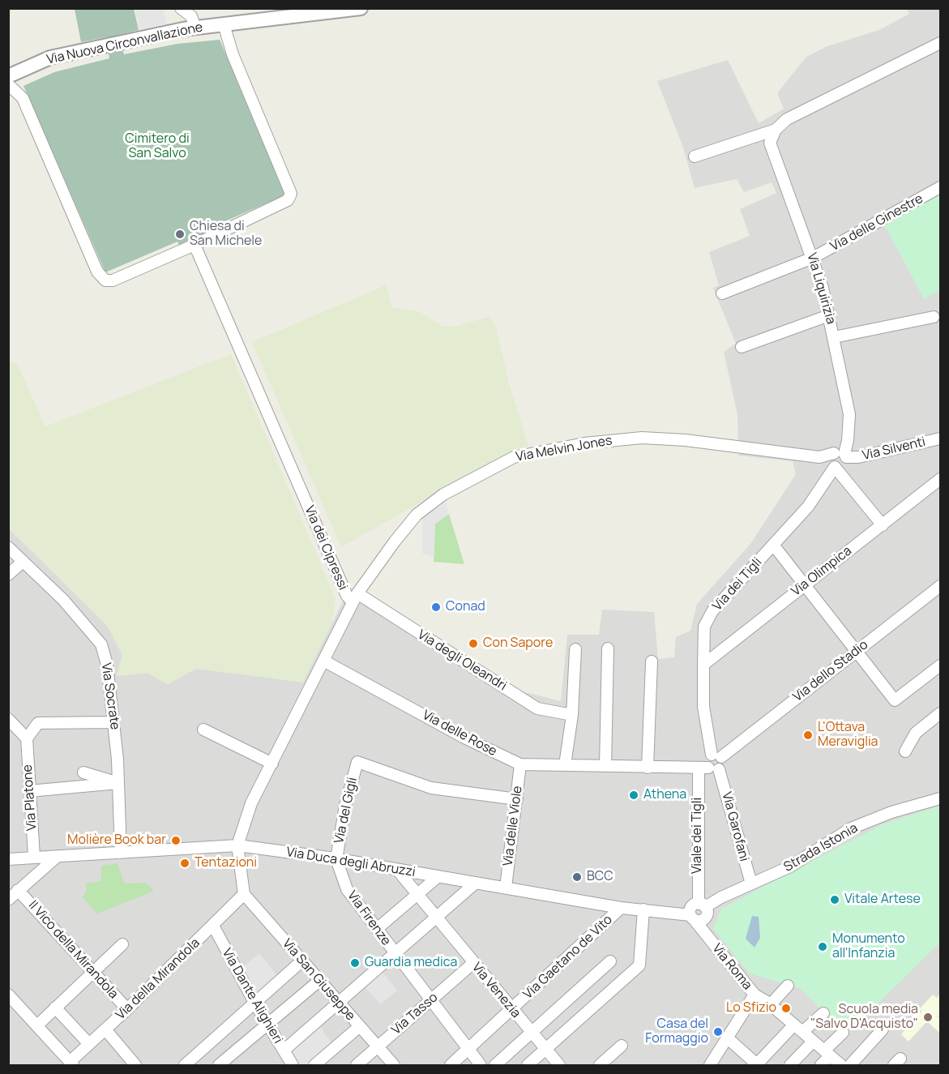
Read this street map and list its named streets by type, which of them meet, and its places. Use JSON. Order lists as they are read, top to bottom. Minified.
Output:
{"streets":{"street":["Via Nuova Circonvallazione","Via delle Ginestre","Via Liquirizia","Via Melvin Jones","Via Silventi","Via dei Cipressi","Via Olimpica","Via dei Tigli","Via degli Oleandri","Via dello Stadio","Via Socrate","Via delle Rose","Via Platone","Via del Gigli","Via delle Viole","Via Garofani","Viale dei Tigli","Strada Istonia","Via Duca degli Abruzzi","Via Firenze","II Vico della Mirandola","Via Gaetano de Vito","Via Roma","Via della Mirandola","Via San Giuseppe","Via Venezia","Via Dante Alighieri","Via Tasso"]},"crossings":[["Via delle Ginestre","Via Liquirizia"],["Via Liquirizia","Via Melvin Jones"],["Via Liquirizia","Via Silventi"],["Via Liquirizia","Via dei Tigli"],["Via Melvin Jones","Via Silventi"],["Via Melvin Jones","Via dei Cipressi"],["Via Melvin Jones","Via dei Tigli"],["Via Melvin Jones","Via degli Oleandri"],["Via Silventi","Via dei Tigli"],["Via dei Cipressi","Via degli Oleandri"],["Via dei Cipressi","Via delle Rose"],["Via dei Cipressi","Via Duca degli Abruzzi"],["Via Olimpica","Via dei Tigli"],["Via dei Tigli","Via dello Stadio"],["Via dei Tigli","Viale dei Tigli"],["Via dello Stadio","Viale dei Tigli"],["Via Socrate","Via Duca degli Abruzzi"],["Via delle Rose","Via delle Viole"],["Via delle Rose","Via Garofani"],["Via delle Rose","Viale dei Tigli"],["Via Platone","Via Duca degli Abruzzi"],["Via del Gigli","Via delle Viole"],["Via del Gigli","Via Duca degli Abruzzi"],["Via del Gigli","Via Firenze"],["Via delle Viole","Via Duca degli Abruzzi"],["Via Garofani","Viale dei Tigli"],["Via Garofani","Strada Istonia"],["Viale dei Tigli","Strada Istonia"],["Via Duca degli Abruzzi","Via Firenze"],["Via Duca degli Abruzzi","Via Gaetano de Vito"],["Via Duca degli Abruzzi","Via Roma"],["Via Duca degli Abruzzi","Via Venezia"],["Via Firenze","Via Gaetano de Vito"],["Via Firenze","Via Tasso"],["II Vico della Mirandola","Via della Mirandola"],["Via Gaetano de Vito","Via Venezia"],["Via della Mirandola","Via San Giuseppe"],["Via della Mirandola","Via Dante Alighieri"],["Via San Giuseppe","Via Tasso"],["Via Venezia","Via Tasso"]],"parks":["Cimitero di San Salvo"],"places":["Chiesa di San Michele","Conad","Con Sapore","L'Ottava Meraviglia","Athena","Molière Book bar","Tentazioni","BCC","Vitale Artese","Monumento all'Infanzia","Guardia medica","Lo Sfizio","Scuola media \"Salvo D'Acquisto\"","Casa del Formaggio"]}
